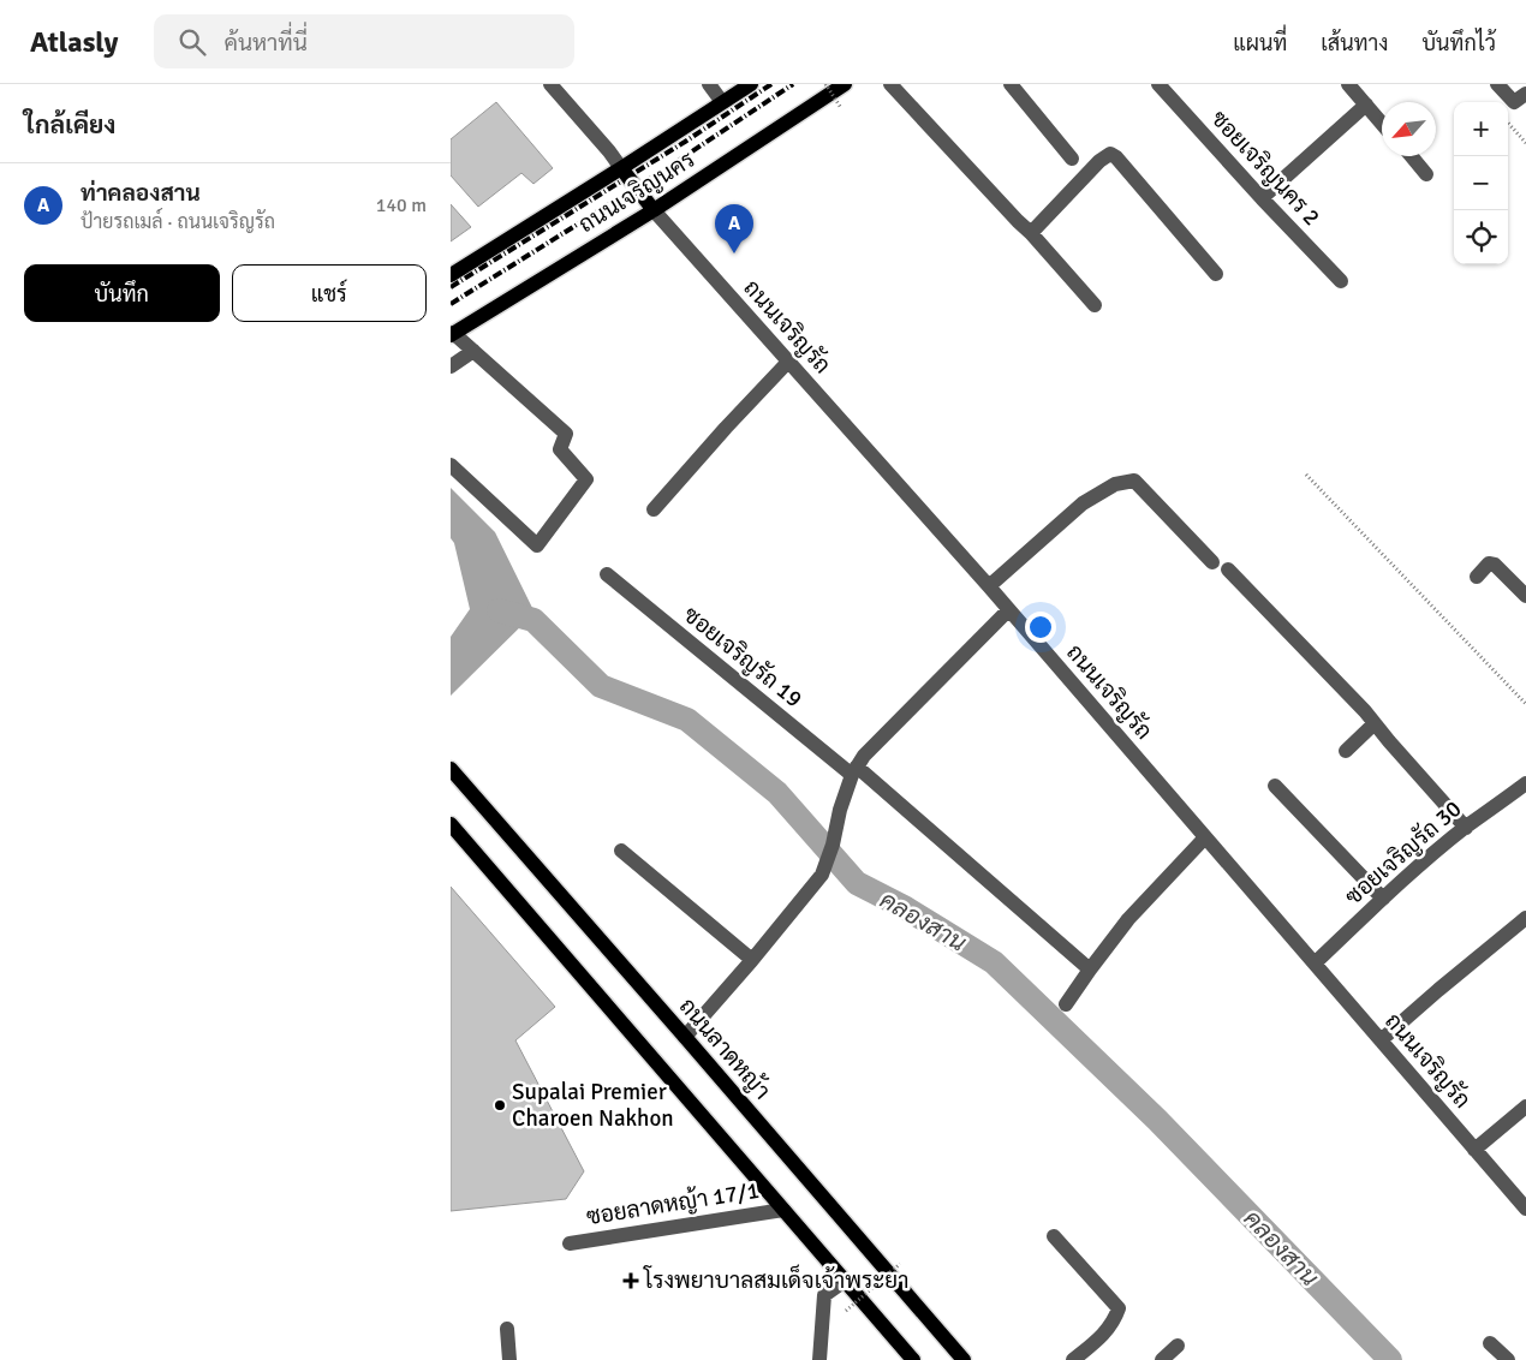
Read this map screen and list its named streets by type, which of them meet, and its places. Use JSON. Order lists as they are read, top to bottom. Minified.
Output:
{"streets":{"main road":["ถนนเจริญนคร","ถนนลาดหญ้า"],"street":["ซอยเจริญนคร 2","ถนนเจริญรัถ","ซอยเจริญรัถ 19","ซอยเจริญรัถ 30","ซอยลาดหญ้า 17/1"]},"crossings":[["ถนนเจริญนคร","ถนนเจริญรัถ"],["ถนนเจริญรัถ","ซอยเจริญรัถ 30"]],"water":["คลองสาน"],"places":{"other":["Supalai Premier Charoen Nakhon"],"health":["โรงพยาบาลสมเด็จเจ้าพระยา"]},"north":"bottom left","page":{"header":"Atlasly","search":"ค้นหาที่นี่","nav":["แผนที่","เส้นทาง","บันทึกไว้"],"heading":"ใกล้เคียง","map_buttons":["+","−"],"list":[{"mark":"A","name":"ท่าคลองสาน","note":"ป้ายรถเมล์ · ถนนเจริญรัถ","value":"140 m"}],"pins":"A","buttons":["บันทึก","แชร์"]}}
